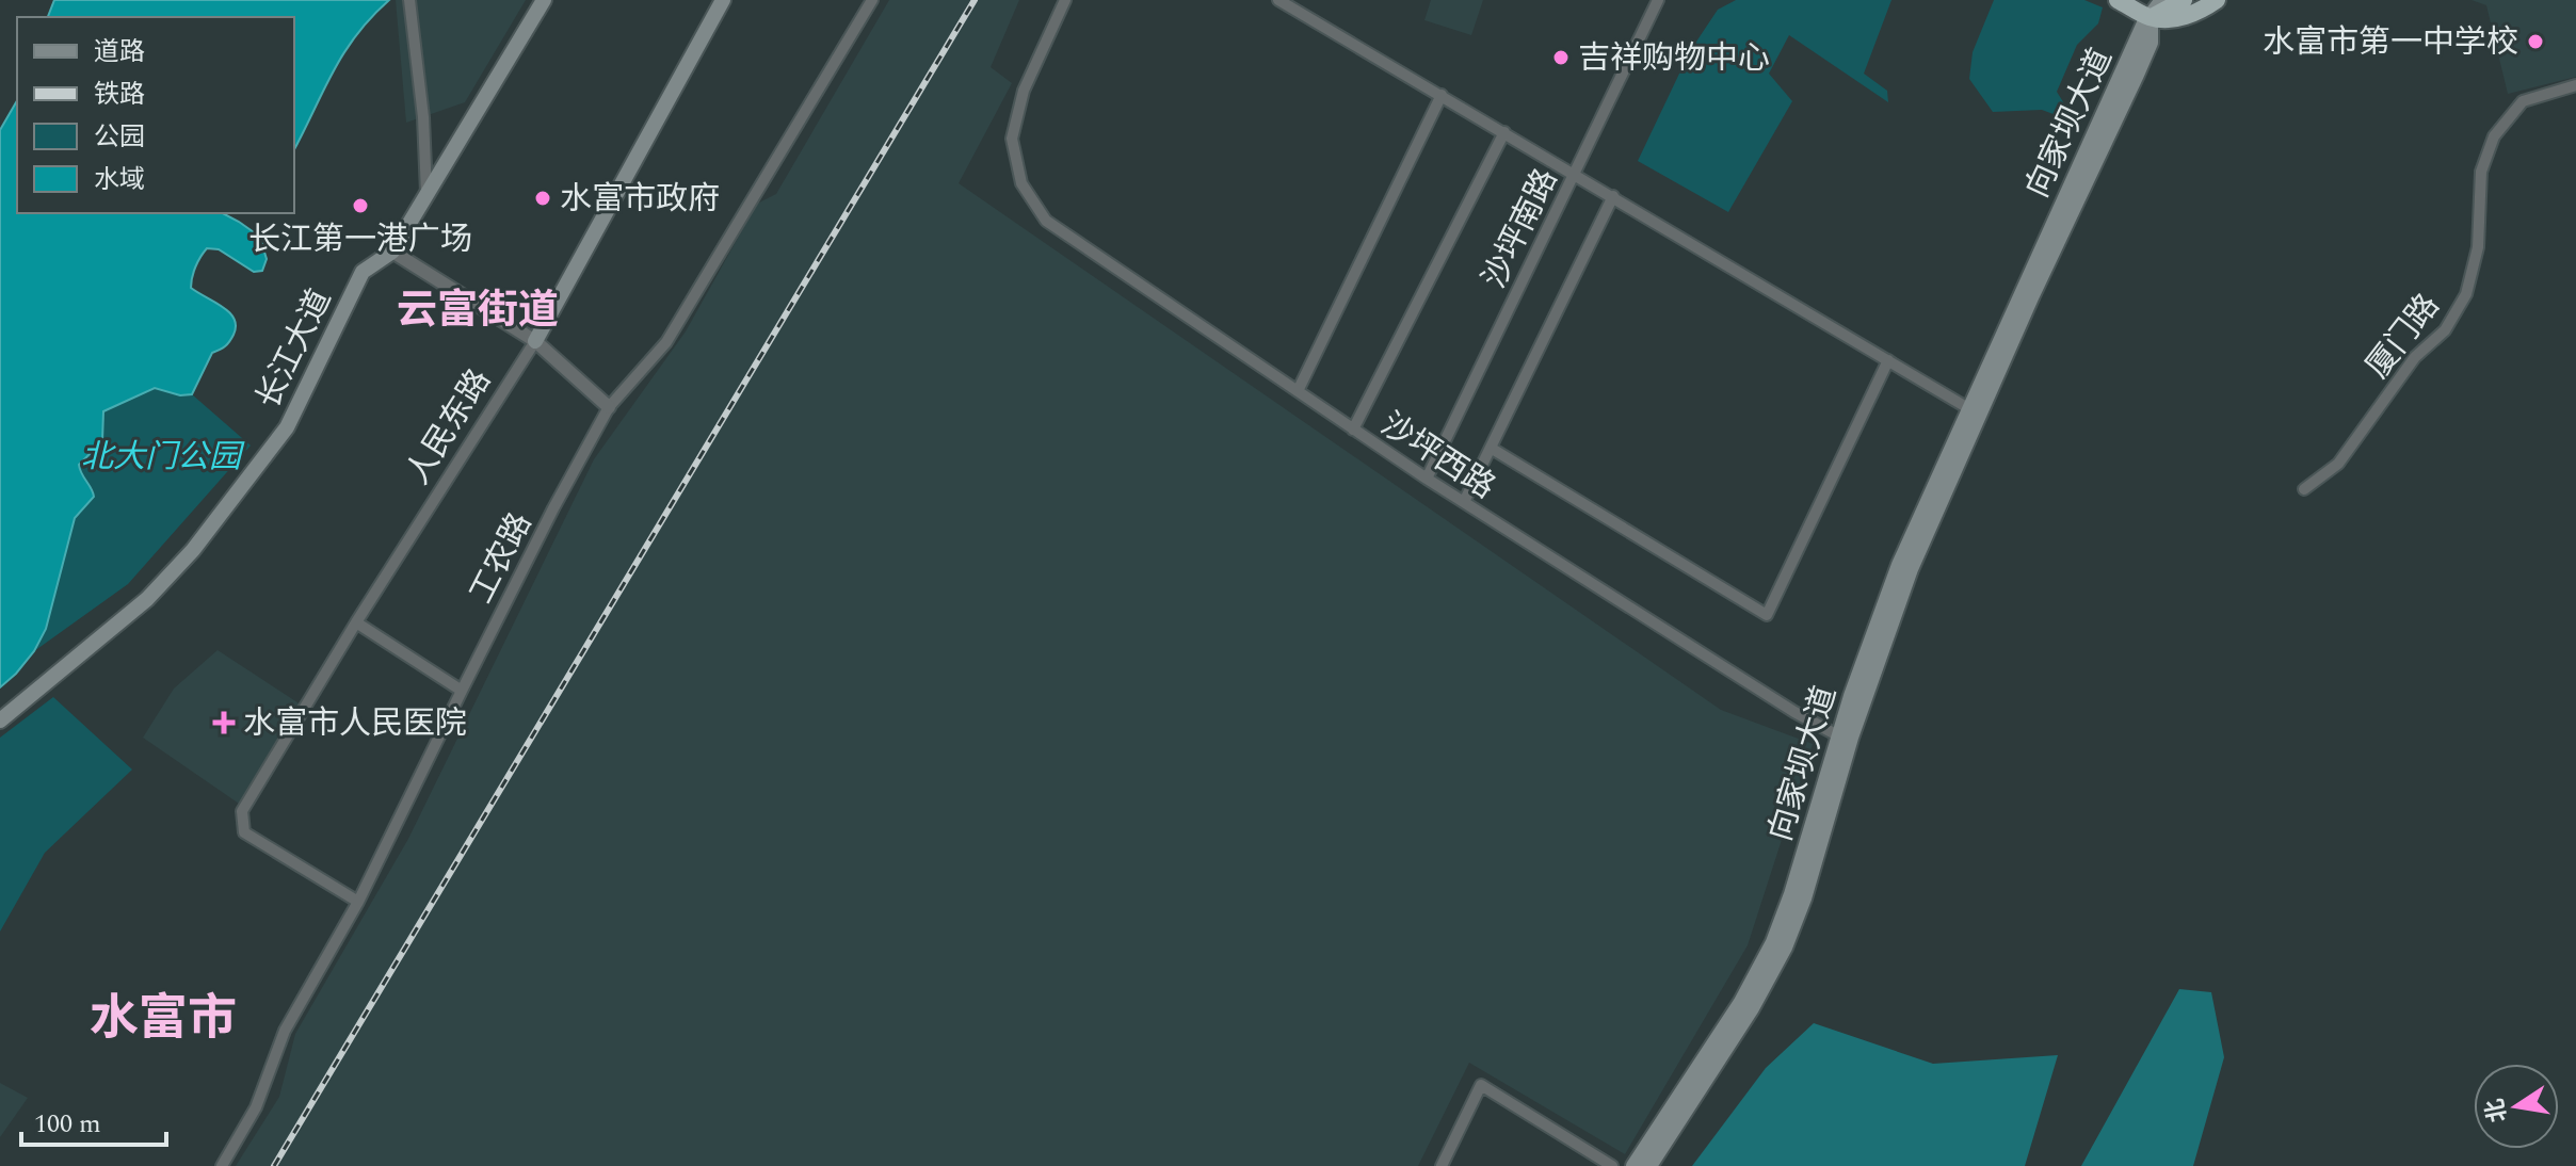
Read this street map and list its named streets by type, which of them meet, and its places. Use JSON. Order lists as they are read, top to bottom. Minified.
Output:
{"streets":{"main road":["向家坝大道","长江大道","人民东路"],"street":["沙坪南路","厦门路","沙坪西路","工农路"]},"crossings":[["向家坝大道","沙坪西路"],["沙坪南路","沙坪西路"],["人民东路","工农路"]],"districts":["云富街道","水富市"],"parks":["北大门公园"],"places":{"other":["水富市第一中学校","吉祥购物中心","水富市政府","长江第一港广场"],"health":["水富市人民医院"]},"legend":["道路","铁路","公园","水域"],"scale_bar":"100 m","north":"left"}
